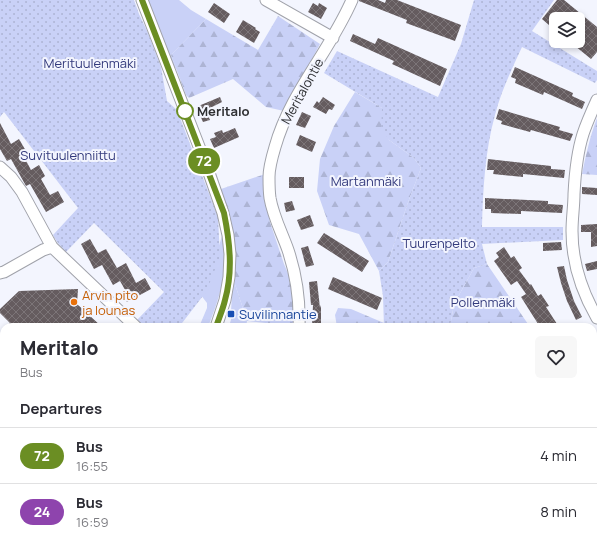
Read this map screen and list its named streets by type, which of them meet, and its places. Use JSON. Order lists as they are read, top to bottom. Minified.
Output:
{"streets":{"street":["Meritalontie"]},"parks":["Merituulenmäki","Suvituulenniittu","Martanmäki","Tuurenpelto","Pollenmäki"],"places":{"other":["Meritalo","Arvin pito ja lounas"],"transit":["Suvilinnantie"]},"lines":["bus line 72"],"page":{"on_map":"72","heading":[["Meritalo","Bus"],"Departures"],"list":[{"mark":"72","name":"Bus","note":"16:55","value":"4 min"},{"mark":"24","name":"Bus","note":"16:59","value":"8 min"}]}}
